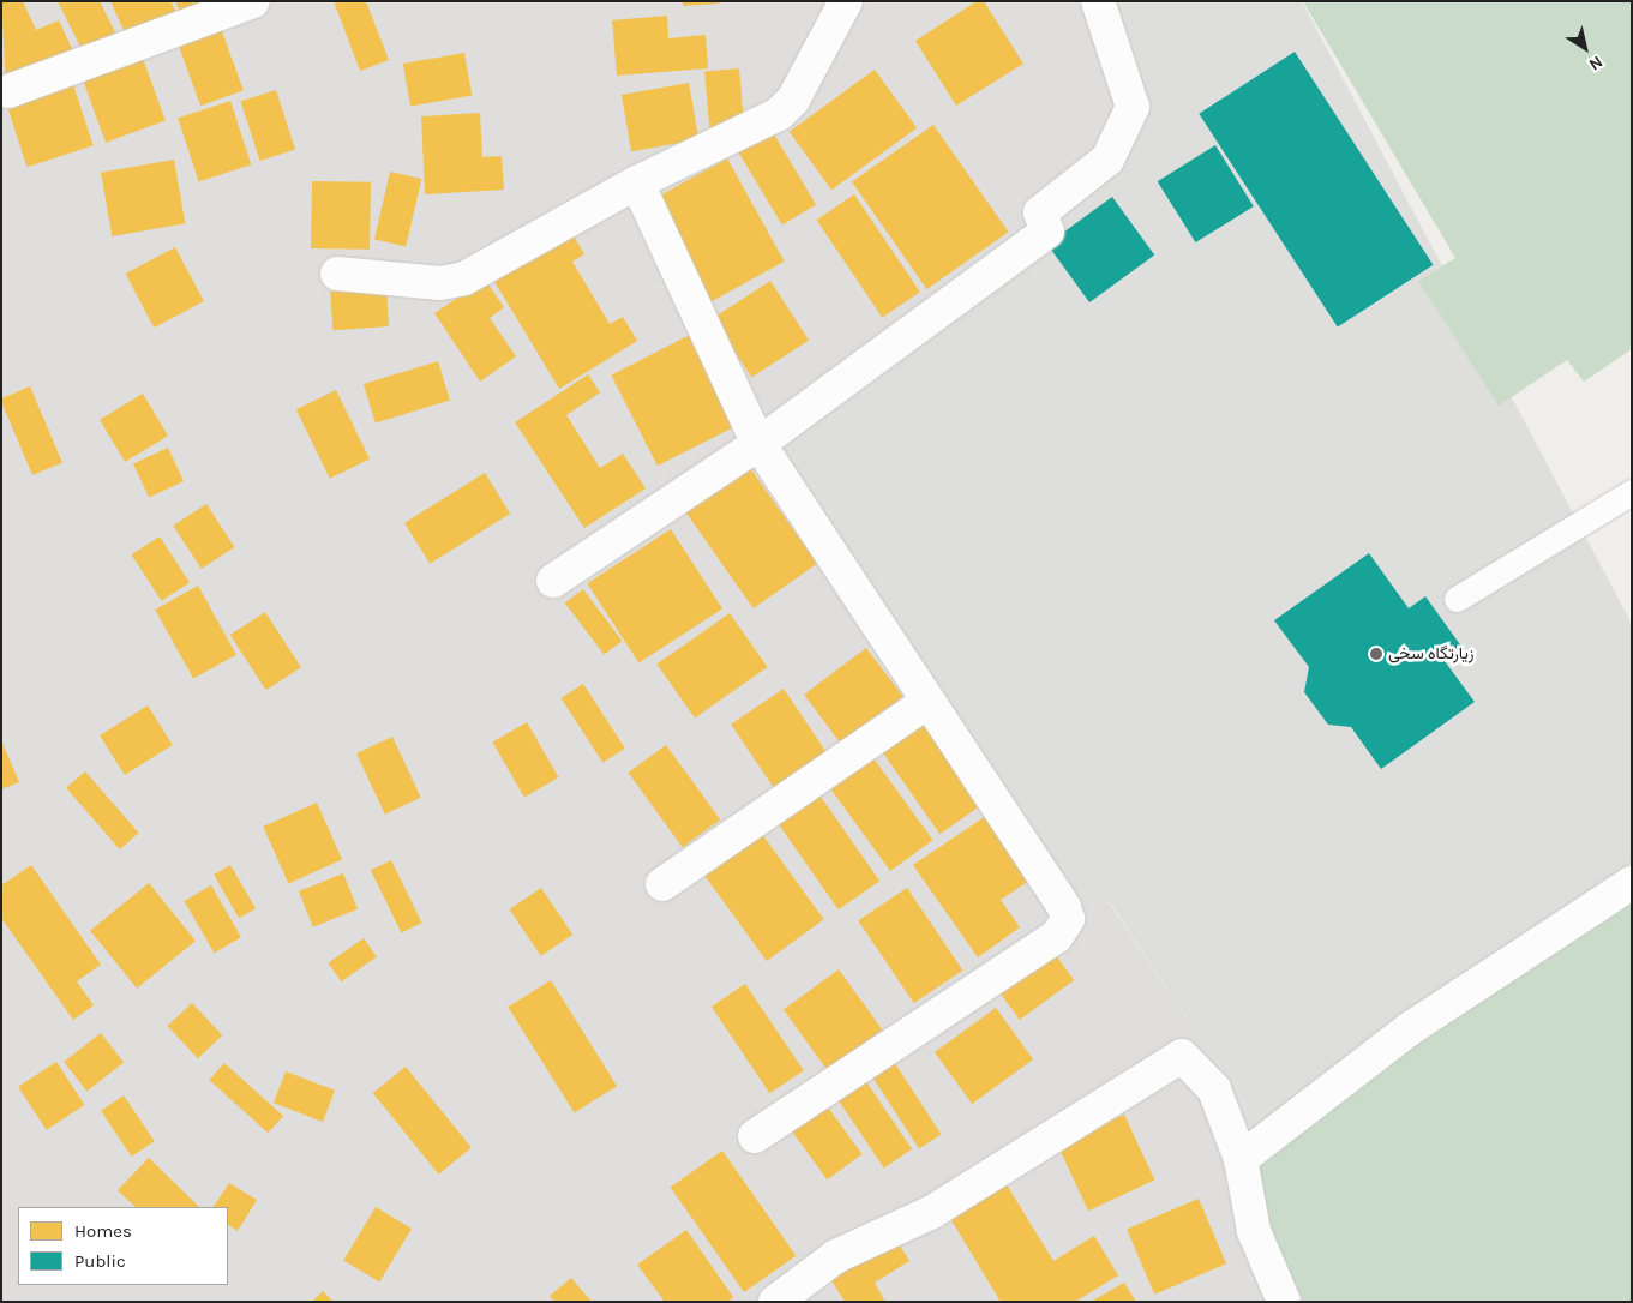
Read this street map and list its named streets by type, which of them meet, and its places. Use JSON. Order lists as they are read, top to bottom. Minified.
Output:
{"places":["زیارتگاه سخی"],"legend":["Homes","Public"],"north":"bottom right"}
